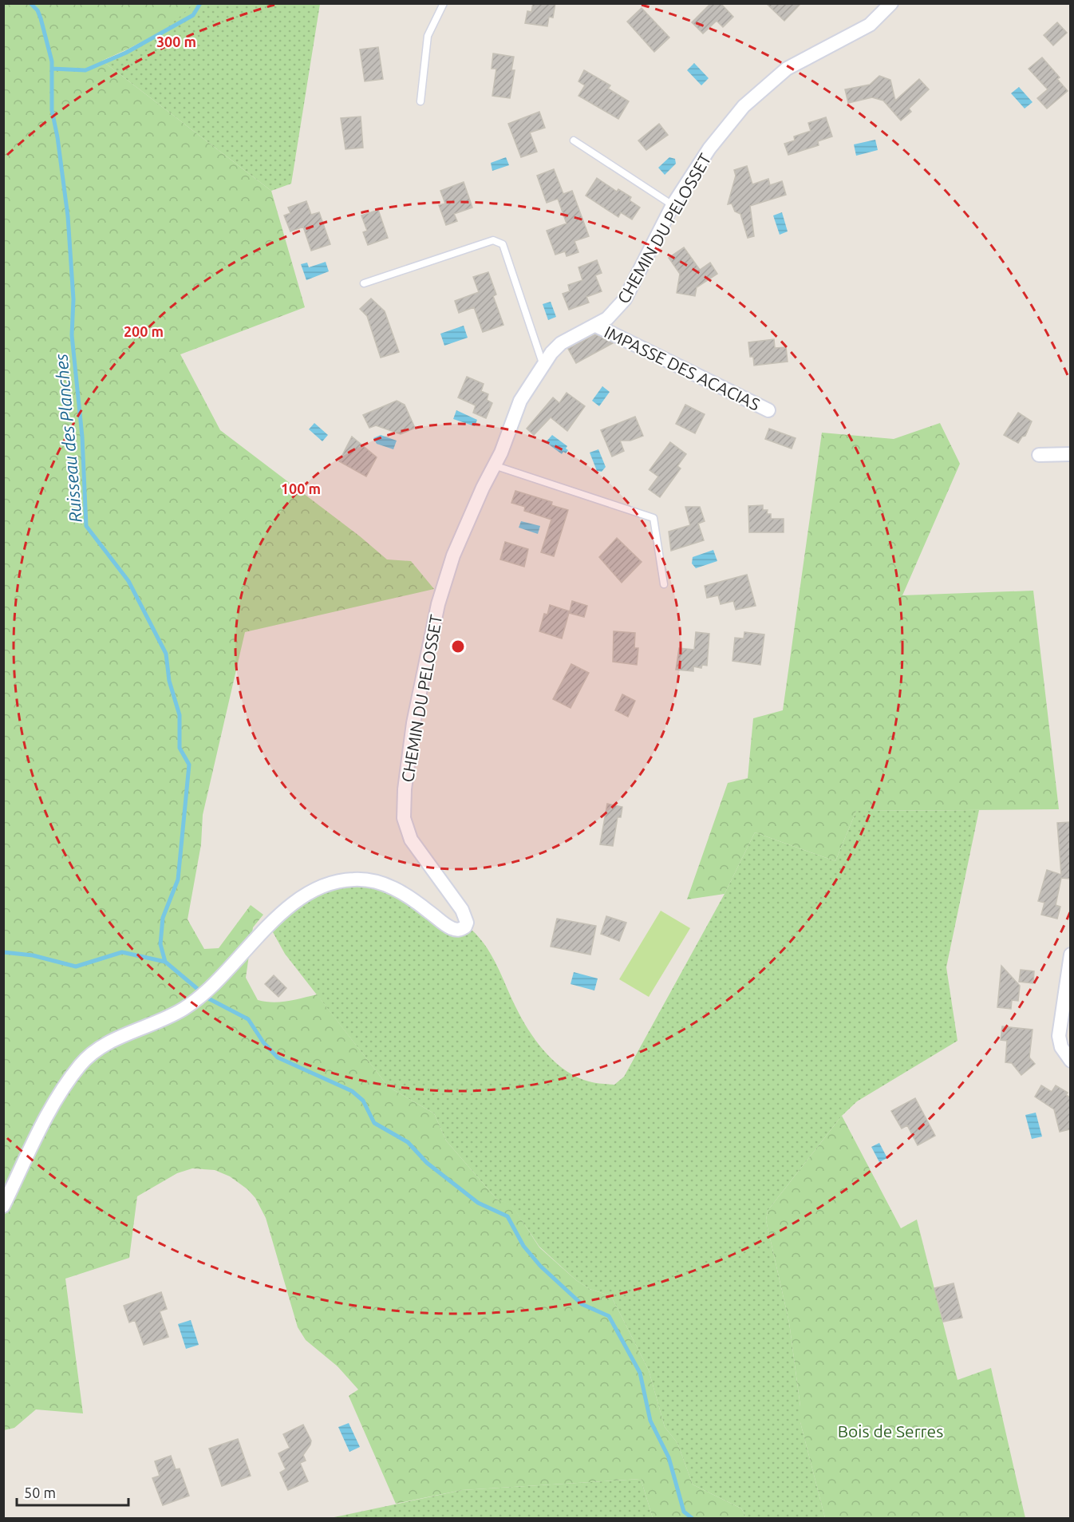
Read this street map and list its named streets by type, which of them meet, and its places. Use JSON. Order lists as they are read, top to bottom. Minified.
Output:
{"streets":{"street":["CHEMIN DU PELOSSET","IMPASSE DES ACACIAS"]},"crossings":[["CHEMIN DU PELOSSET","IMPASSE DES ACACIAS"]],"water":["Ruisseau des Planches"],"parks":["Bois de Serres"],"scale_bar":"50 m","rings":["300 m","200 m","100 m"]}
